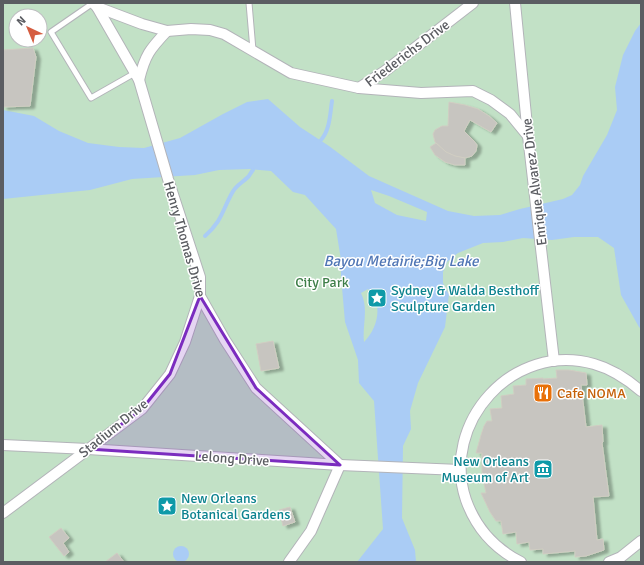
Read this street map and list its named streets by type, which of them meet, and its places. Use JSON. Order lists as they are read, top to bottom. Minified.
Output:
{"streets":{"street":["Friederichs Drive","Enrique Alvarez Drive","Henry Thomas Drive","Stadium Drive","Lelong Drive"]},"crossings":[["Friederichs Drive","Enrique Alvarez Drive"],["Friederichs Drive","Henry Thomas Drive"],["Henry Thomas Drive","Stadium Drive"],["Henry Thomas Drive","Lelong Drive"],["Stadium Drive","Lelong Drive"]],"water":["Bayou Metairie;Big Lake"],"parks":["City Park"],"places":{"place":["Sydney & Walda Besthoff Sculpture Garden","New Orleans Botanical Gardens"],"restaurant":["Cafe NOMA"],"museum":["New Orleans Museum of Art"]},"north":"top left"}
